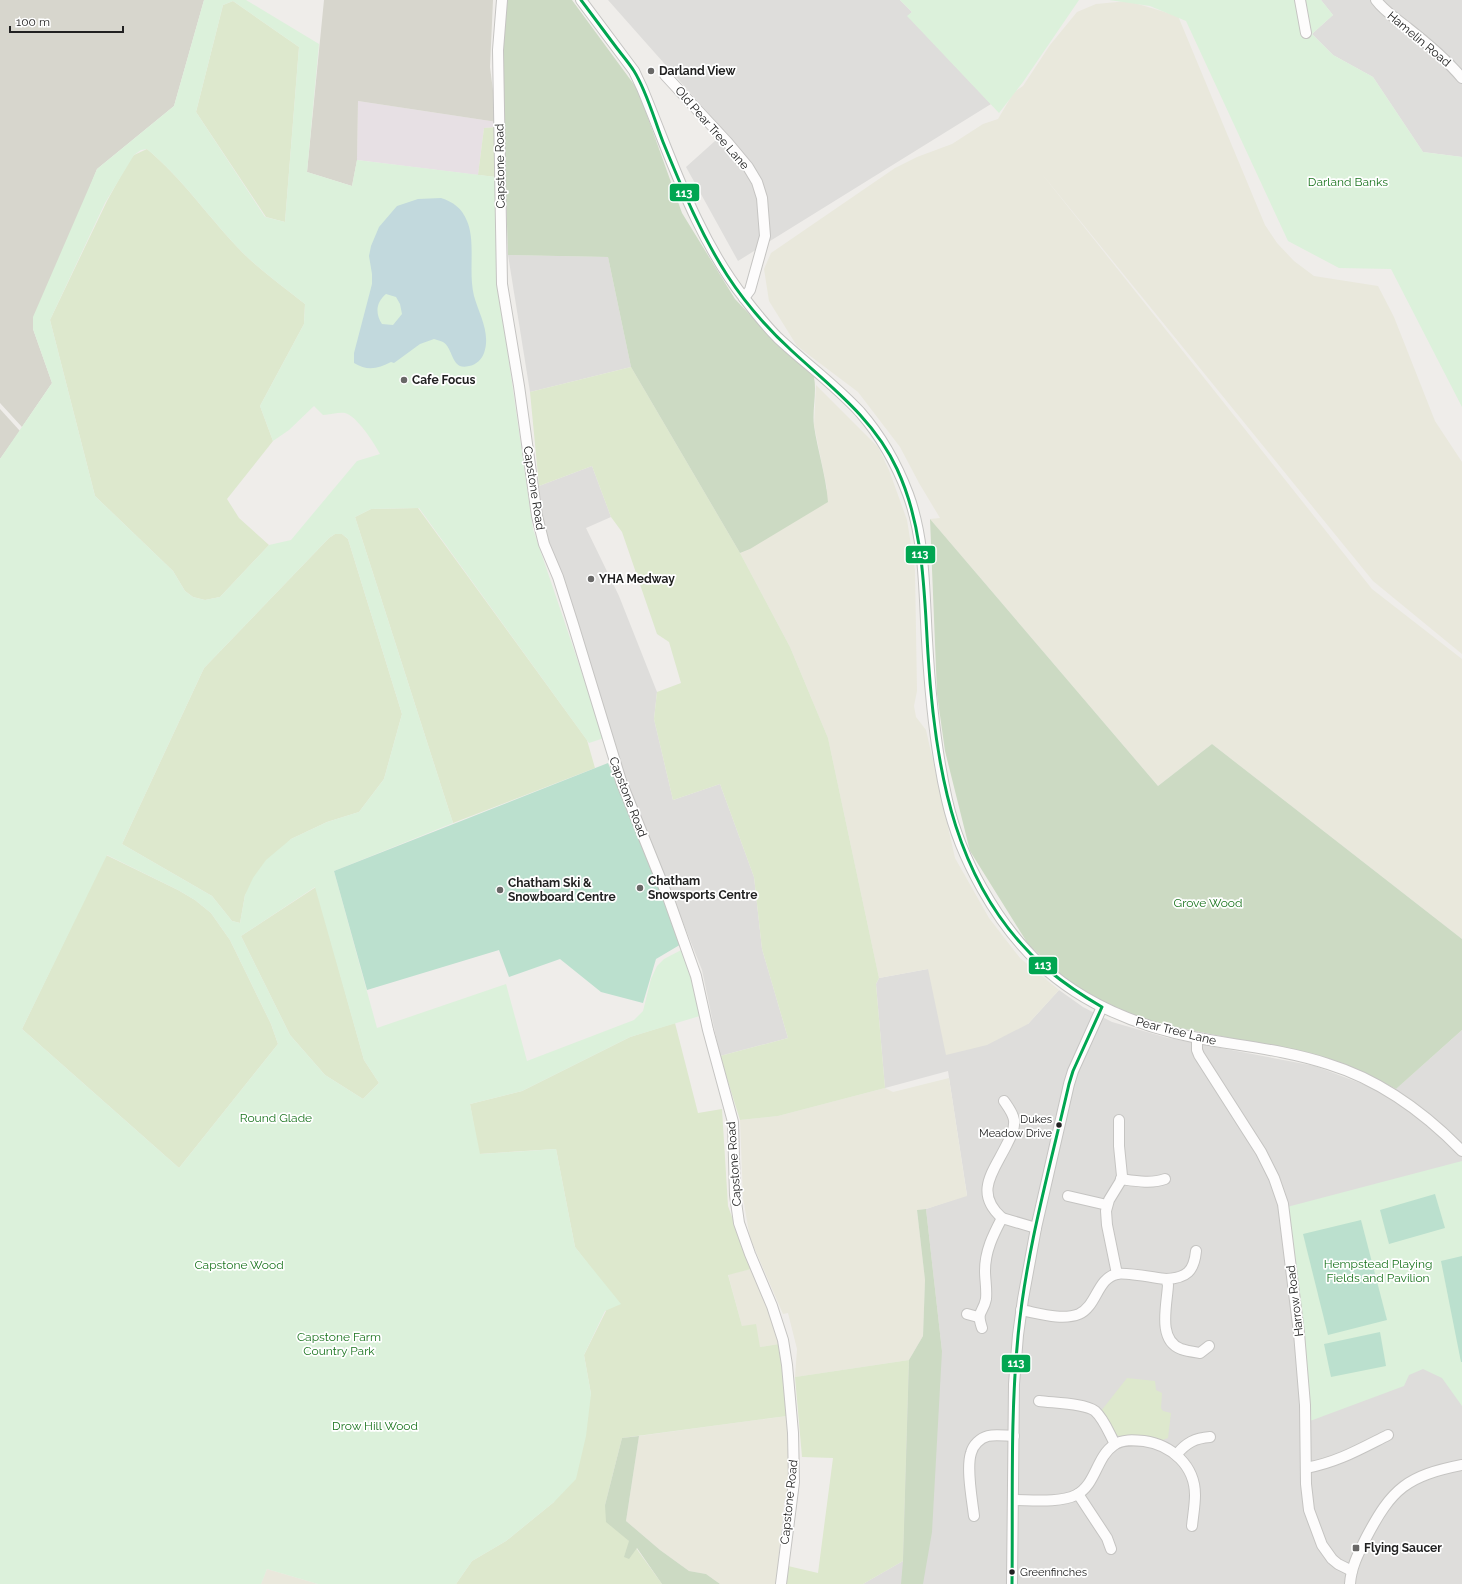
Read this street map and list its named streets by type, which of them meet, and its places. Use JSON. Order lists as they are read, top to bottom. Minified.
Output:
{"streets":{"street":["Hamelin Road","Old Pear Tree Lane","Capstone Road","Pear Tree Lane","Harrow Road"]},"crossings":[["Old Pear Tree Lane","Pear Tree Lane"],["Pear Tree Lane","Harrow Road"]],"parks":["Darland Banks","Grove Wood","Round Glade","Hempstead Playing Fields and Pavilion","Capstone Wood","Capstone Farm Country Park","Drow Hill Wood"],"places":{"other":["Darland View","Cafe Focus","YHA Medway","Chatham Snowsports Centre","Chatham Ski & Snowboard Centre","Dukes Meadow Drive","Greenfinches"],"transit":["Flying Saucer"]},"lines":["transit line 113"],"scale_bar":"100 m"}
